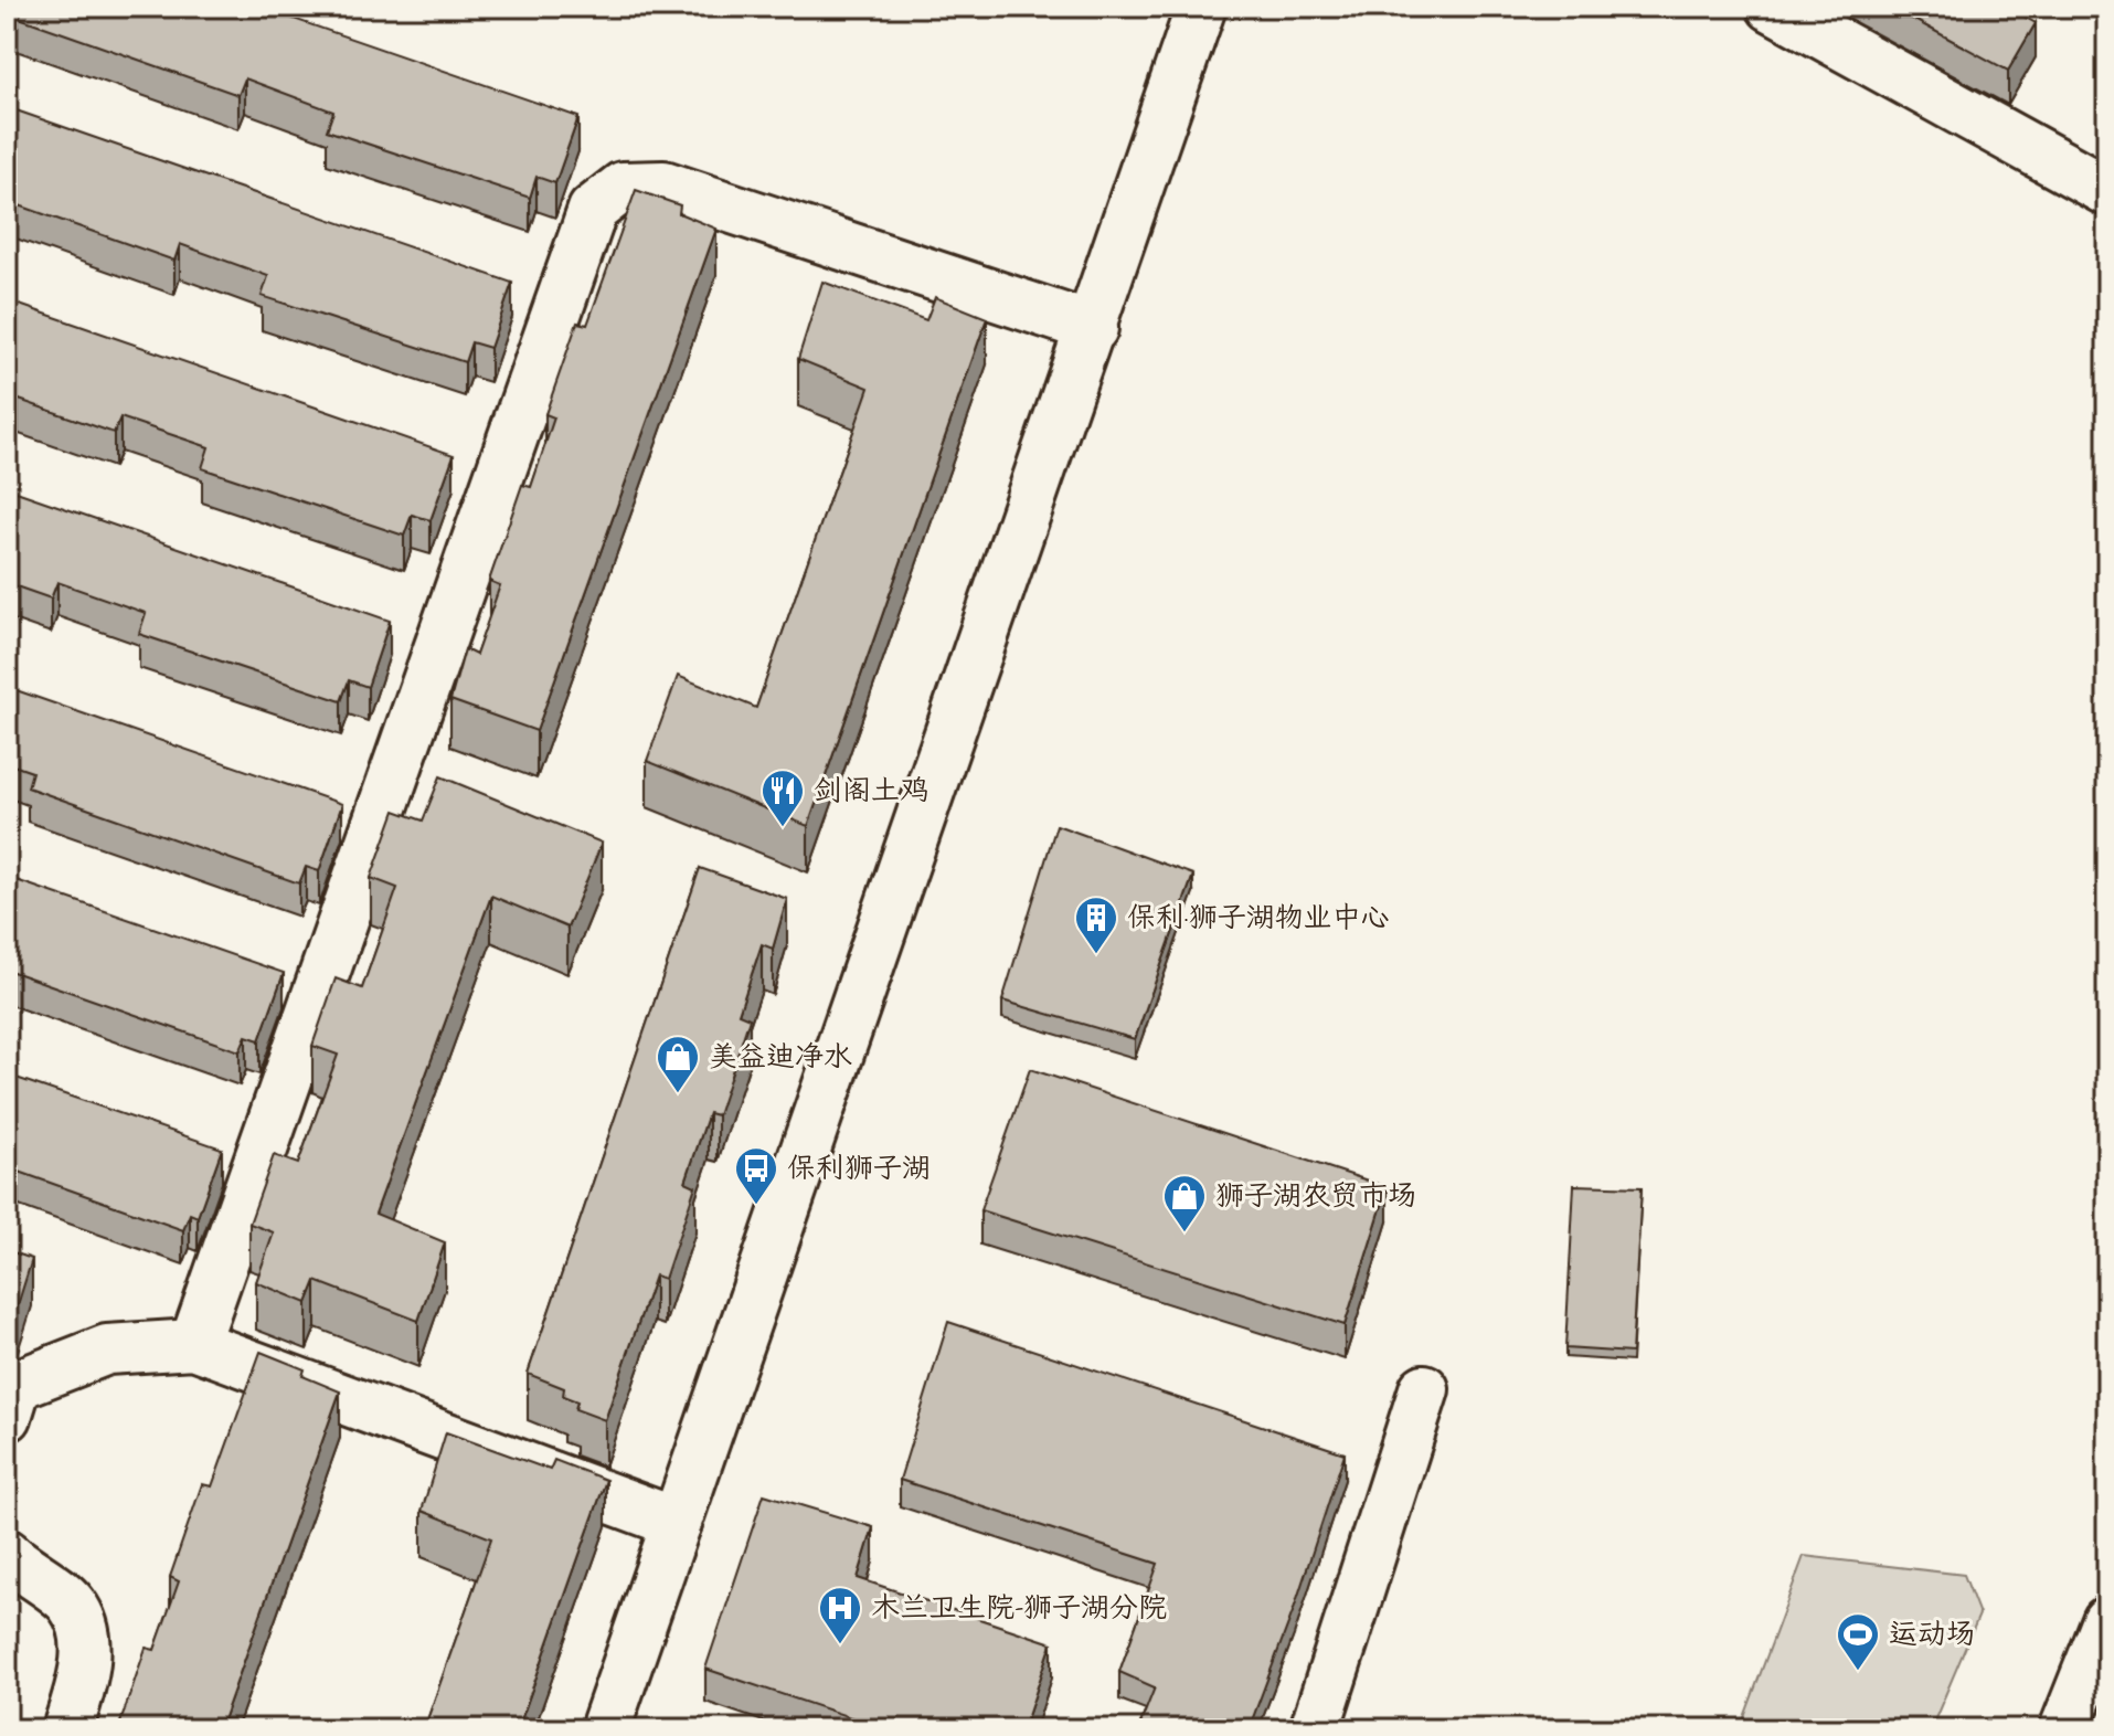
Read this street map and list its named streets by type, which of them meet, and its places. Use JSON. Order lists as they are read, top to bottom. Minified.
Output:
{"places":{"restaurant":["剑阁土鸡"],"building":["保利·狮子湖物业中心"],"shop":["美益迪净水","狮子湖农贸市场"],"bus stop":["保利狮子湖"],"hospital":["木兰卫生院-狮子湖分院"],"sports":["运动场"]}}
